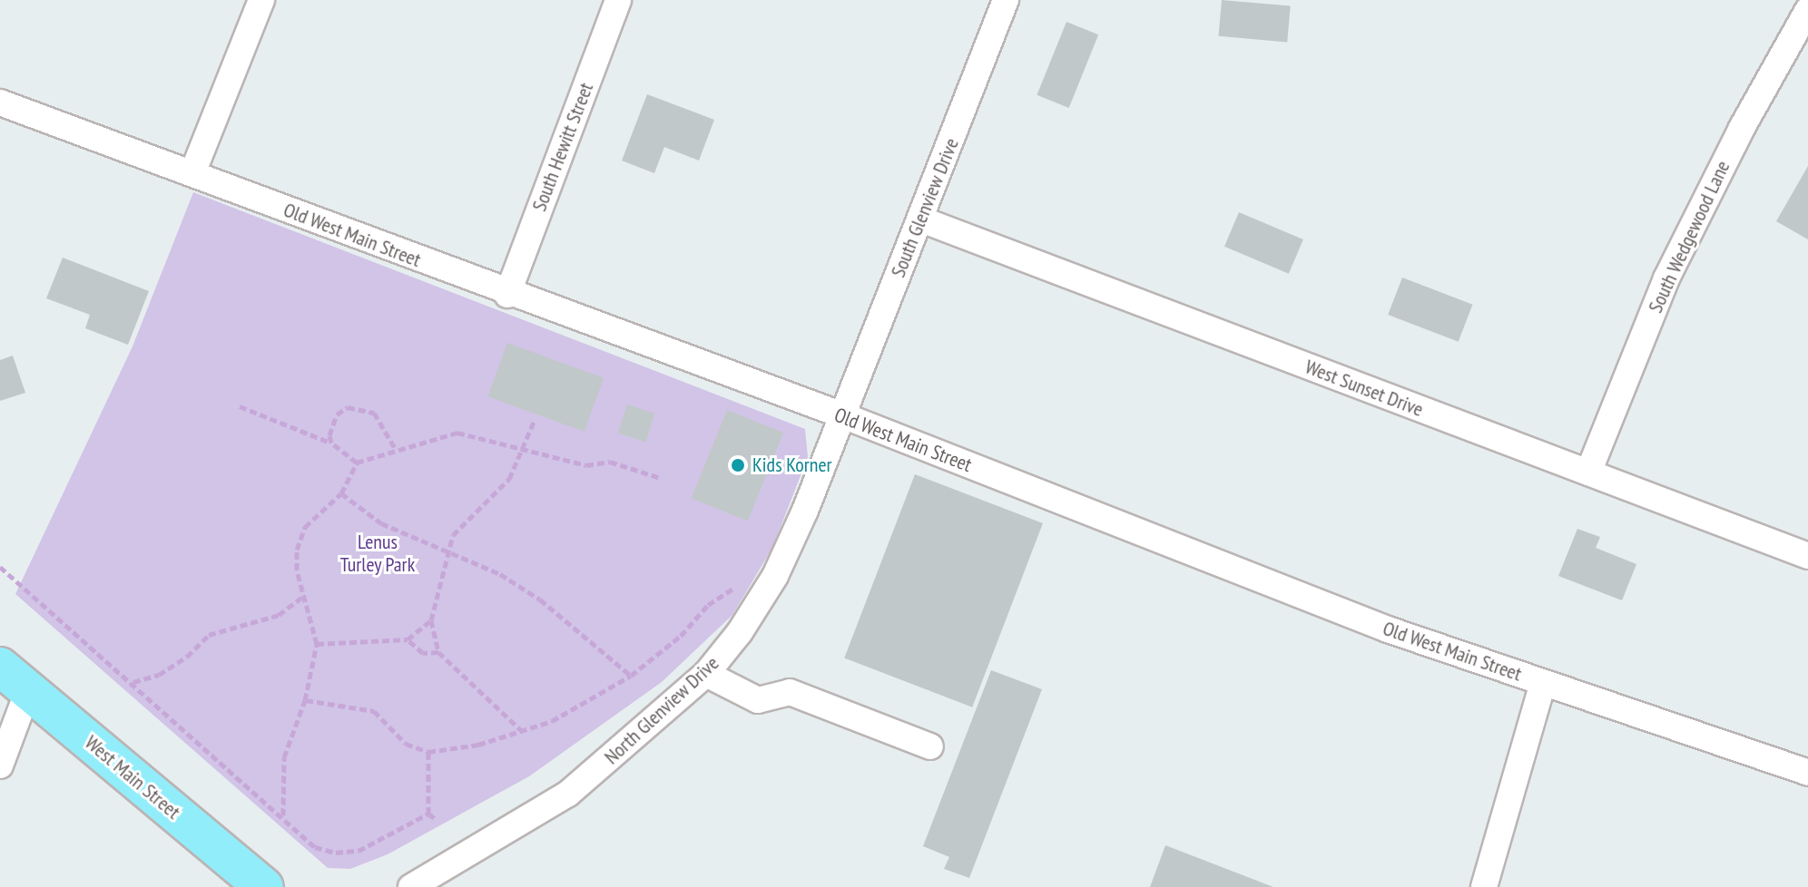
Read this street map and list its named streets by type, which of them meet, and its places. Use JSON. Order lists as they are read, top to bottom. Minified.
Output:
{"streets":{"highway":["West Main Street"],"street":["South Hewitt Street","South Glenview Drive","Old West Main Street","South Wedgewood Lane","West Sunset Drive","North Glenview Drive"]},"crossings":[["South Hewitt Street","Old West Main Street"],["South Glenview Drive","Old West Main Street"],["South Glenview Drive","West Sunset Drive"],["South Glenview Drive","North Glenview Drive"],["Old West Main Street","North Glenview Drive"],["South Wedgewood Lane","West Sunset Drive"]],"parks":["Lenus Turley Park"],"places":["Kids Korner"]}
